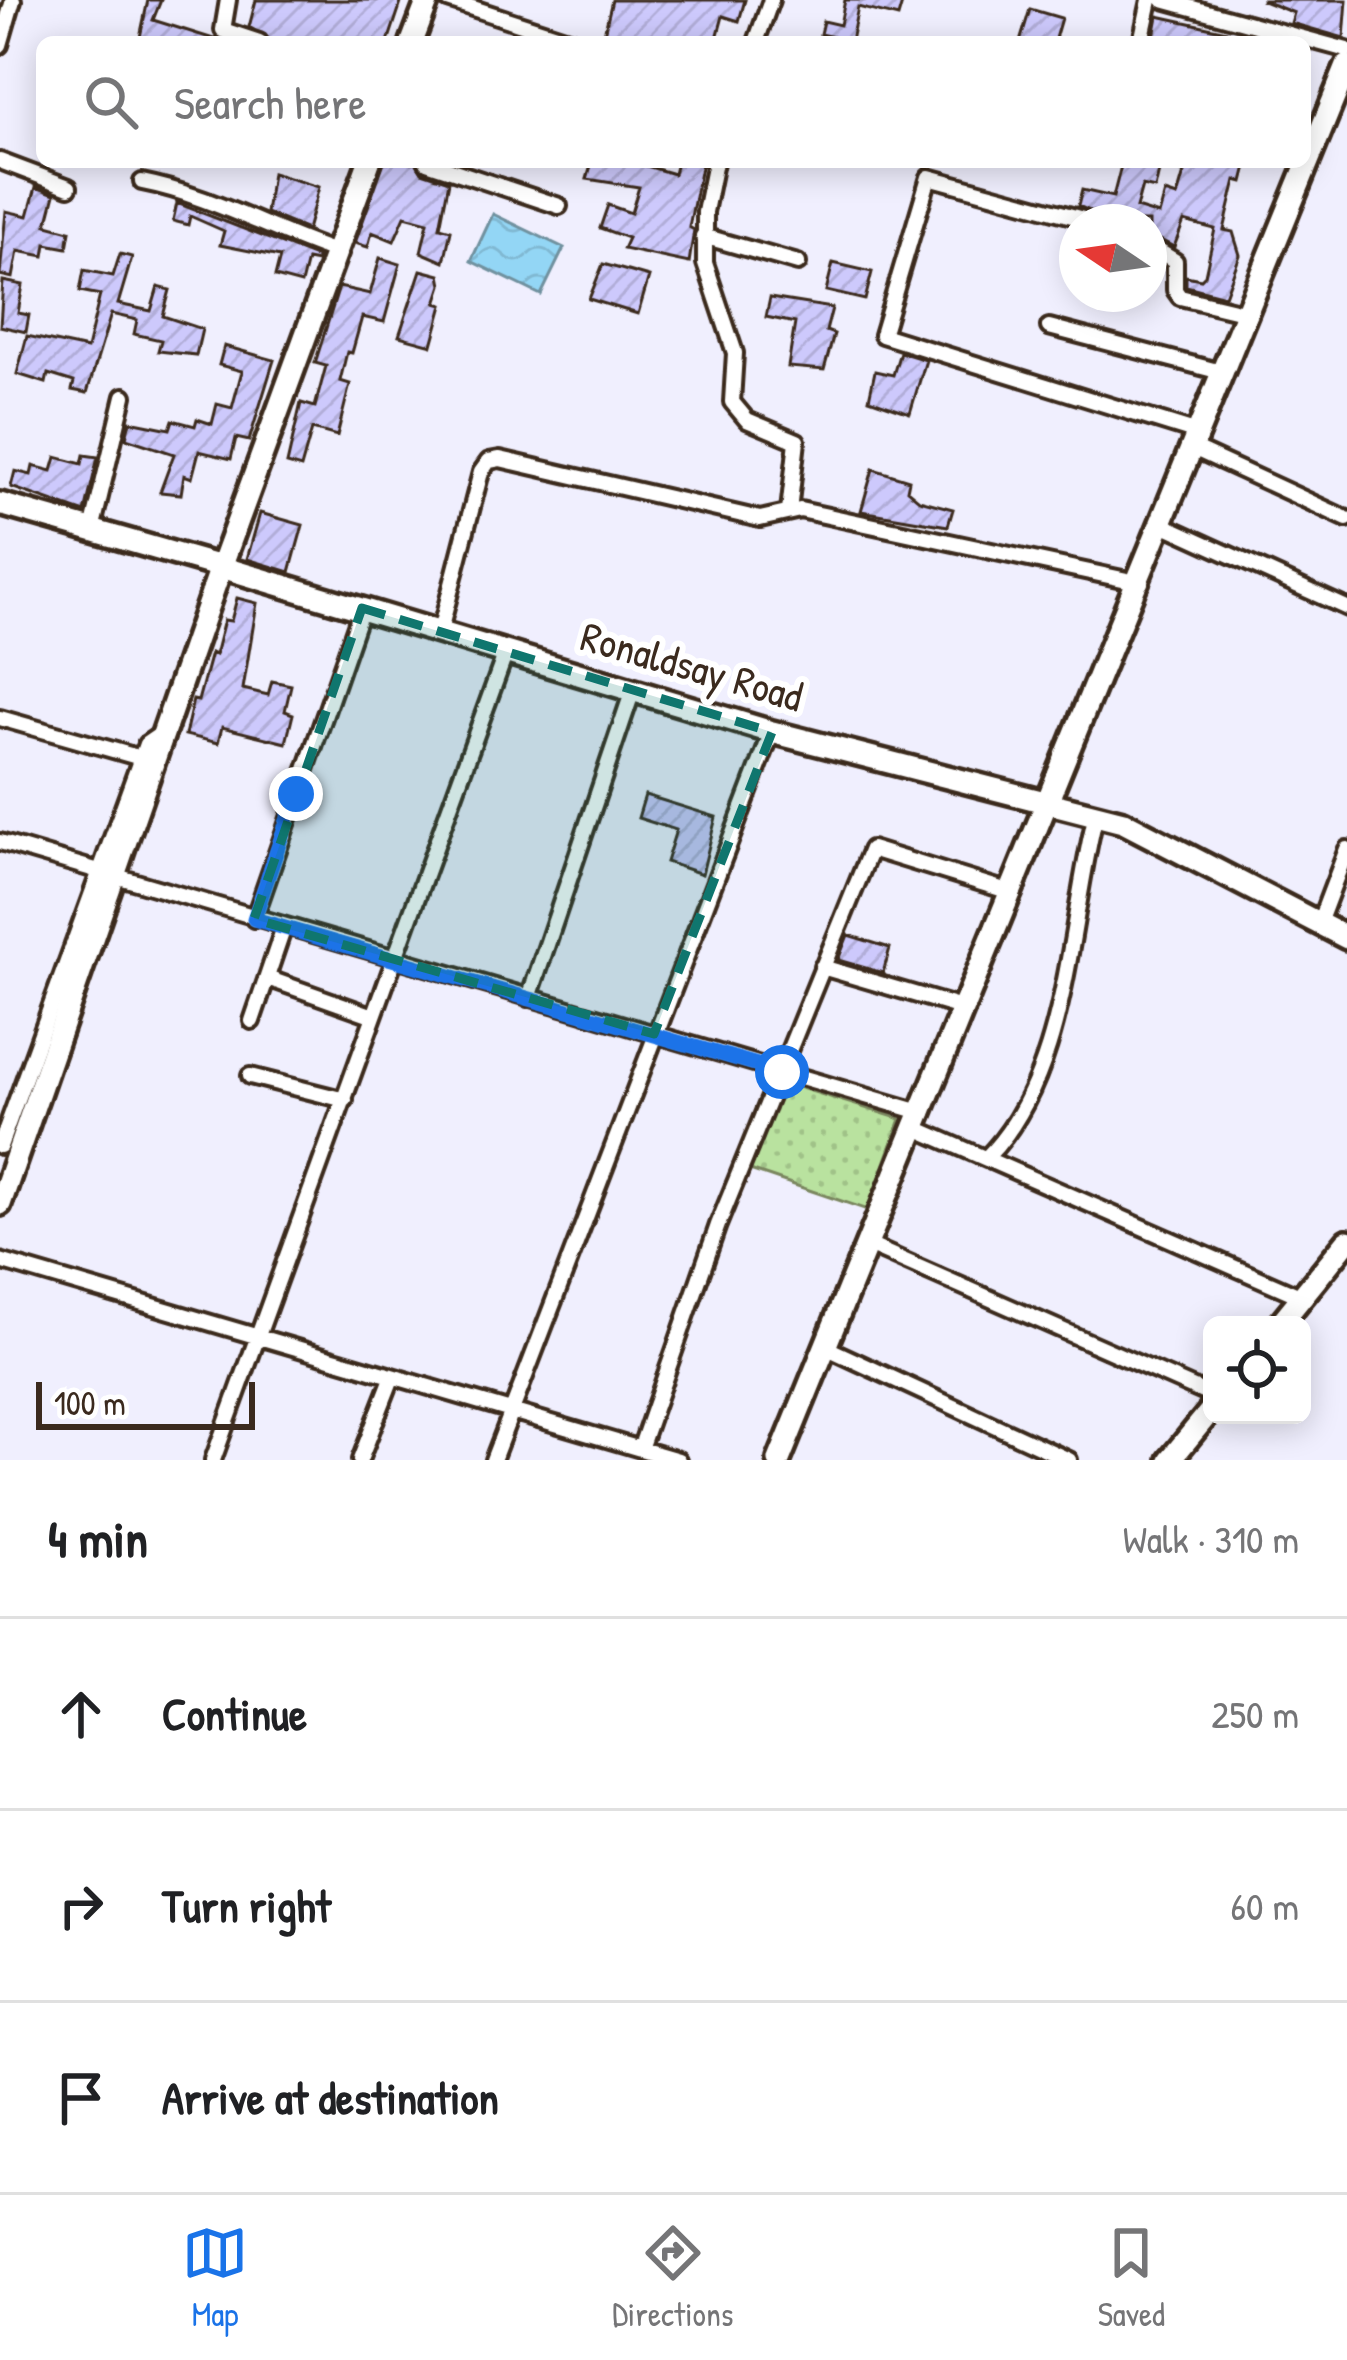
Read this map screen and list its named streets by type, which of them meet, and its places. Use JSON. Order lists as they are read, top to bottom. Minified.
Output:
{"streets":{"street":["Ronaldsay Road"]},"scale_bar":"100 m","north":"left","page":{"search":"Search here","scale":"100 m","heading":["4 min","Walk · 310 m"],"list":[["Continue","250 m"],["Turn right","60 m"],"Arrive at destination"],"nav":["Map","Directions","Saved"]}}
